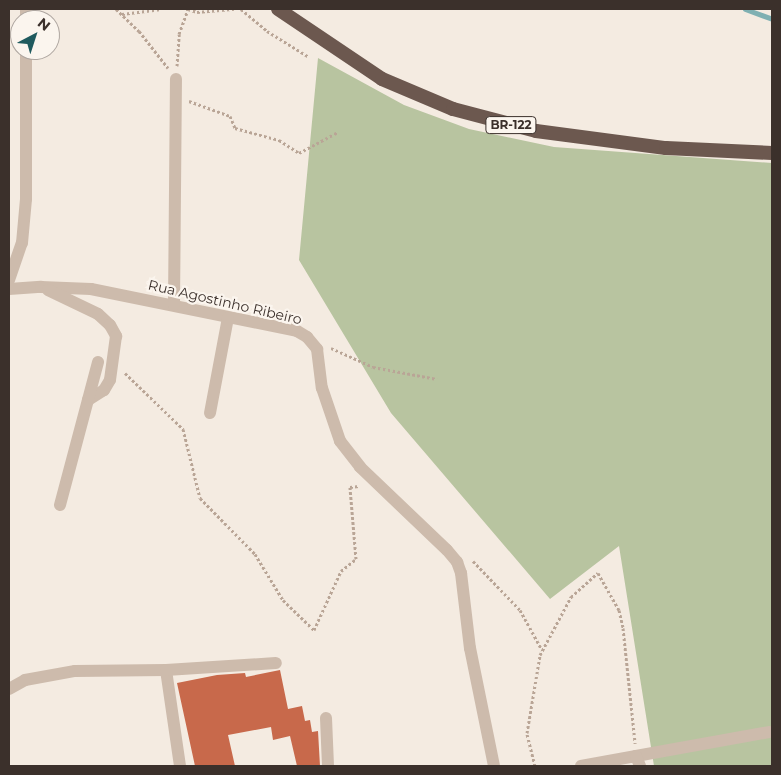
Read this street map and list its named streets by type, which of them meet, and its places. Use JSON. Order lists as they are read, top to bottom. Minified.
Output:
{"streets":{"highway":["BR-122"],"street":["Rua Agostinho Ribeiro"]},"north":"top right"}
